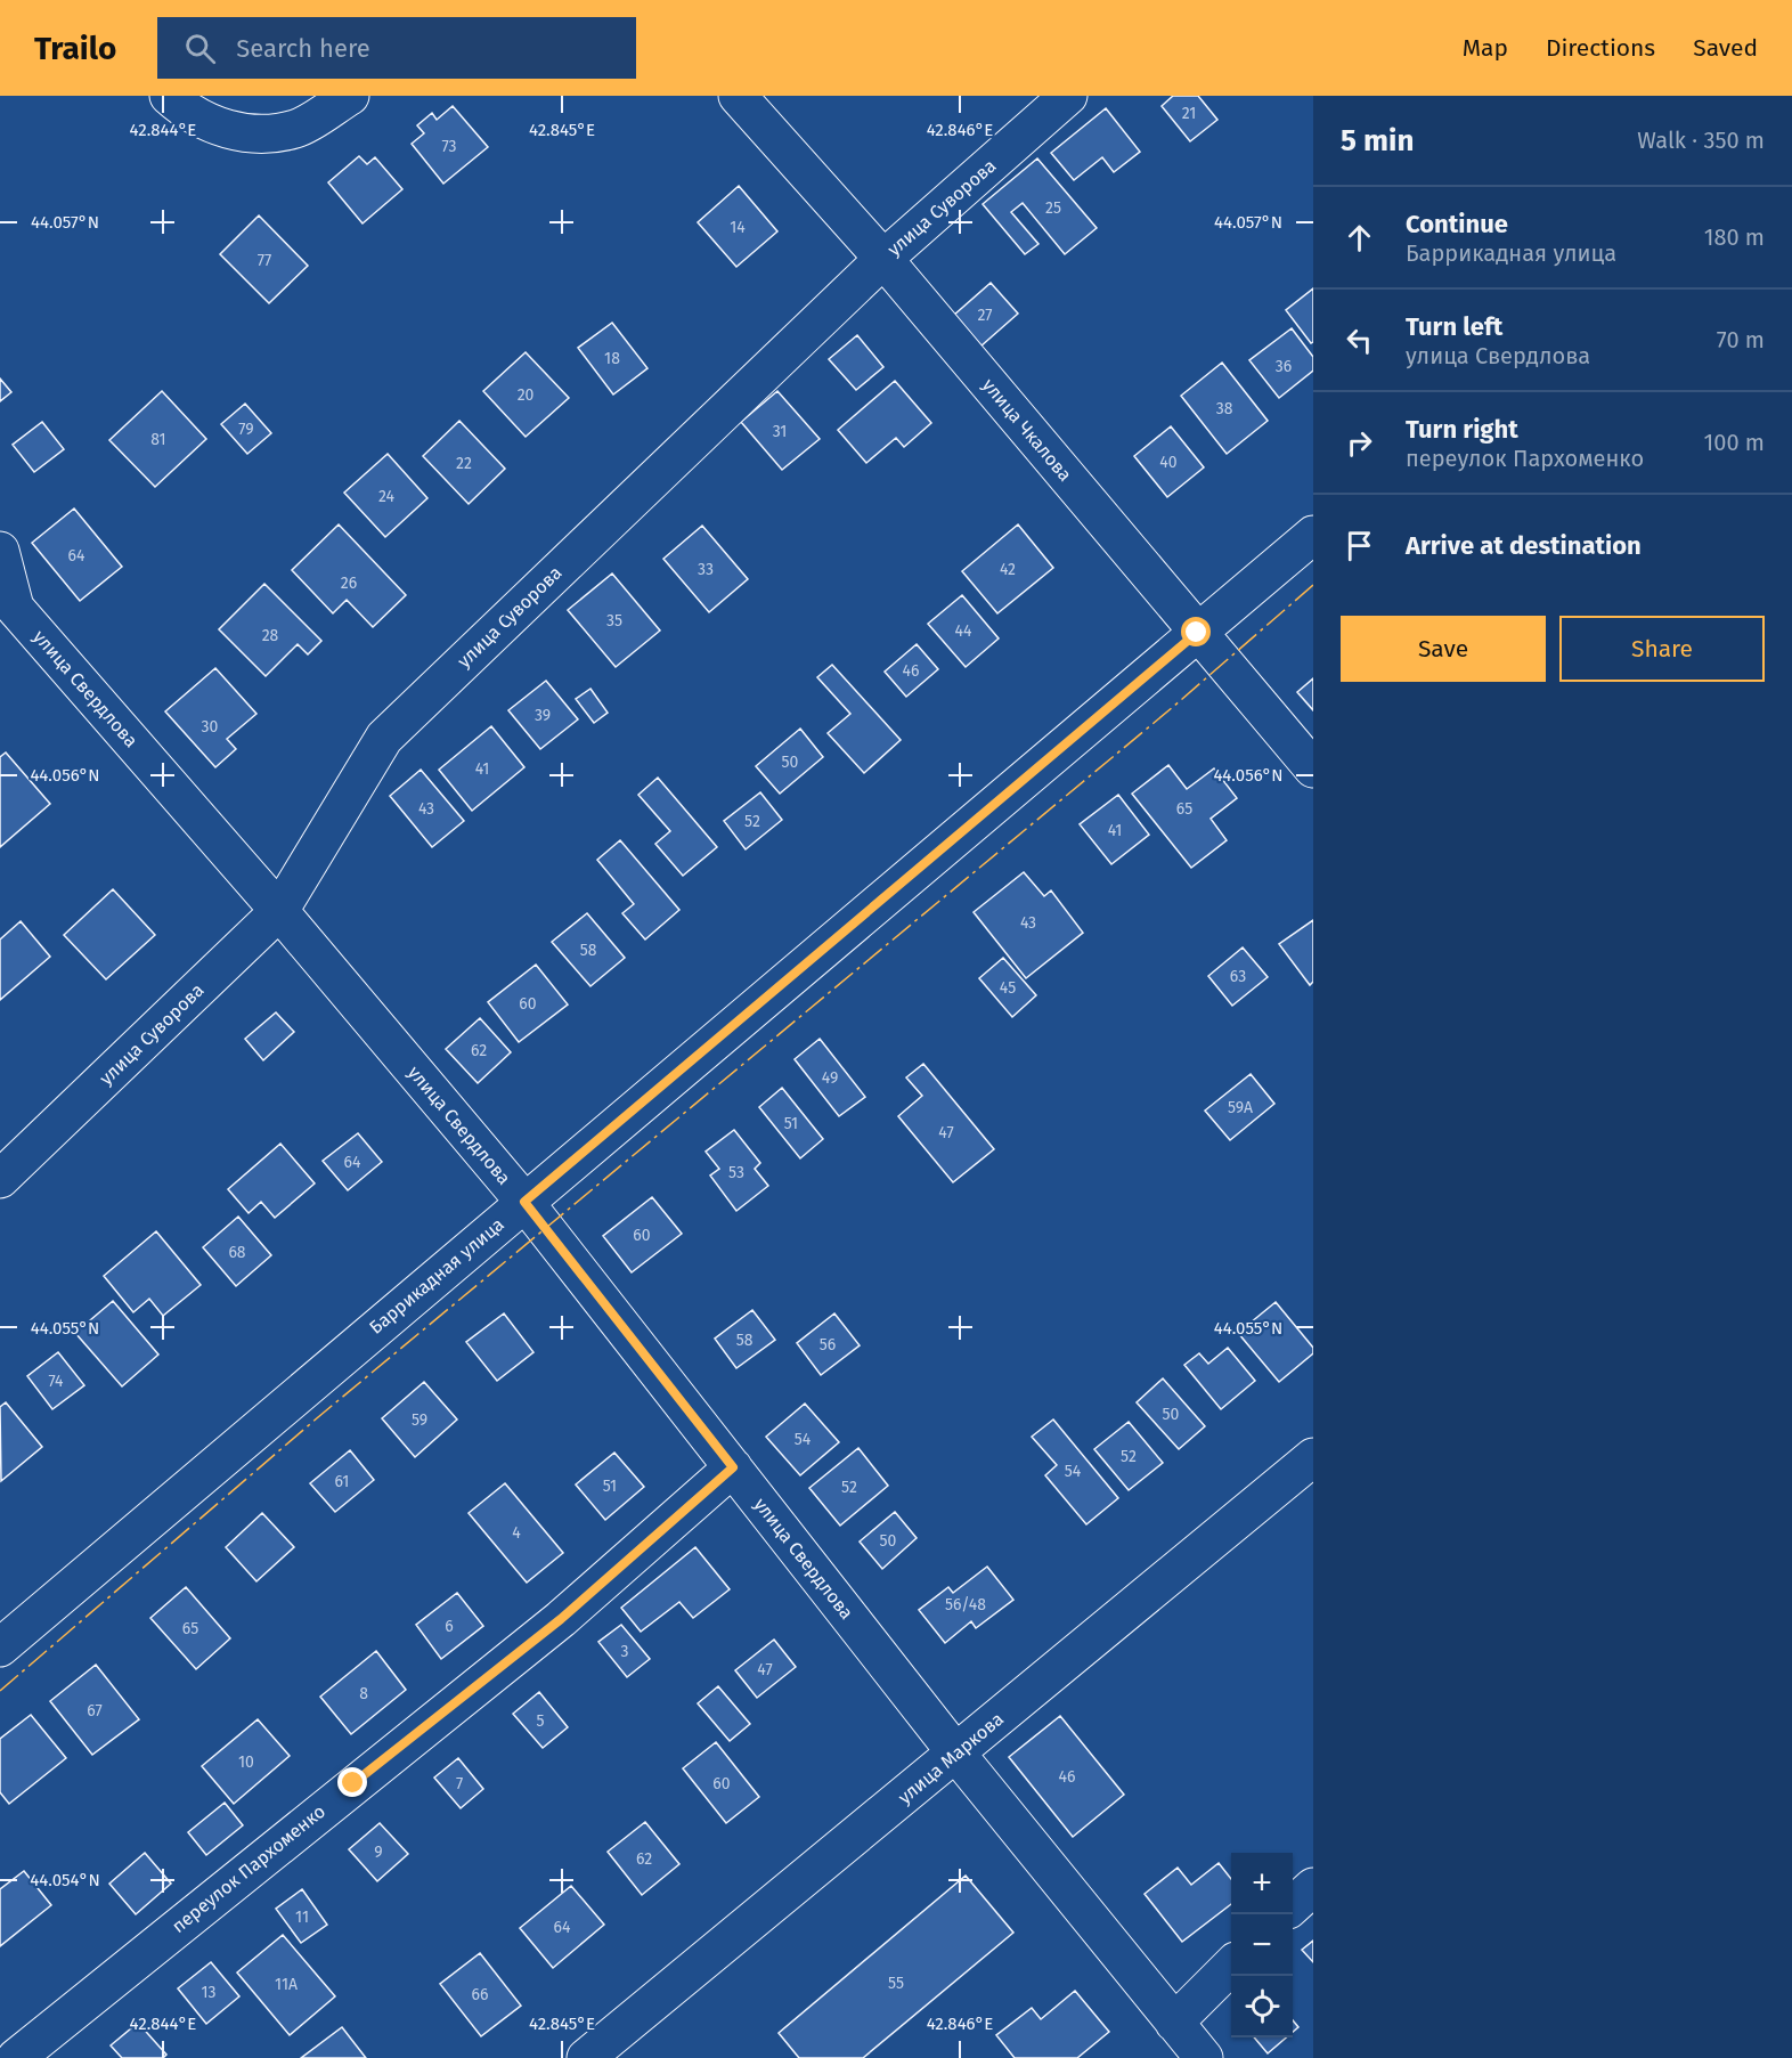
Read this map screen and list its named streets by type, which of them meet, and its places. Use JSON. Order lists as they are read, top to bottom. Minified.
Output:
{"streets":{"street":["улица Суворова","улица Чкалова","улица Свердлова","Баррикадная улица","улица Маркова","переулок Пархоменко"]},"crossings":[["улица Суворова","улица Чкалова"],["улица Суворова","улица Свердлова"],["улица Чкалова","Баррикадная улица"],["улица Свердлова","Баррикадная улица"],["улица Свердлова","улица Маркова"],["улица Свердлова","переулок Пархоменко"]],"house_numbers":["21","73","25","14","77","27","18","36","20","38","79","31","81","40","22","24","64","33","42","26","35","44","28","46","39","30","50","41","43","65","52","41","43","58","63","45","60","62","49","59А","51","47","64","53","60","68","58","56","74","50","59","54","52","54","61","51","52","4","50","56/48","6","65","3","47","8","67","5","10","46","7","60","9","62","11","64","55","11А","13","66"],"page":{"header":"Trailo","search":"Search here","nav":["Map","Directions","Saved"],"heading":["5 min","Walk · 350 m"],"list":[["Continue","Баррикадная улица","180 m"],["Turn left","улица Свердлова","70 m"],["Turn right","переулок Пархоменко","100 m"],"Arrive at destination"],"buttons":["Save","Share"],"map_buttons":["+","−"]},"coordinates":["42.844°E","42.845°E","42.846°E","44.057°N","44.056°N","44.055°N","44.054°N"]}
